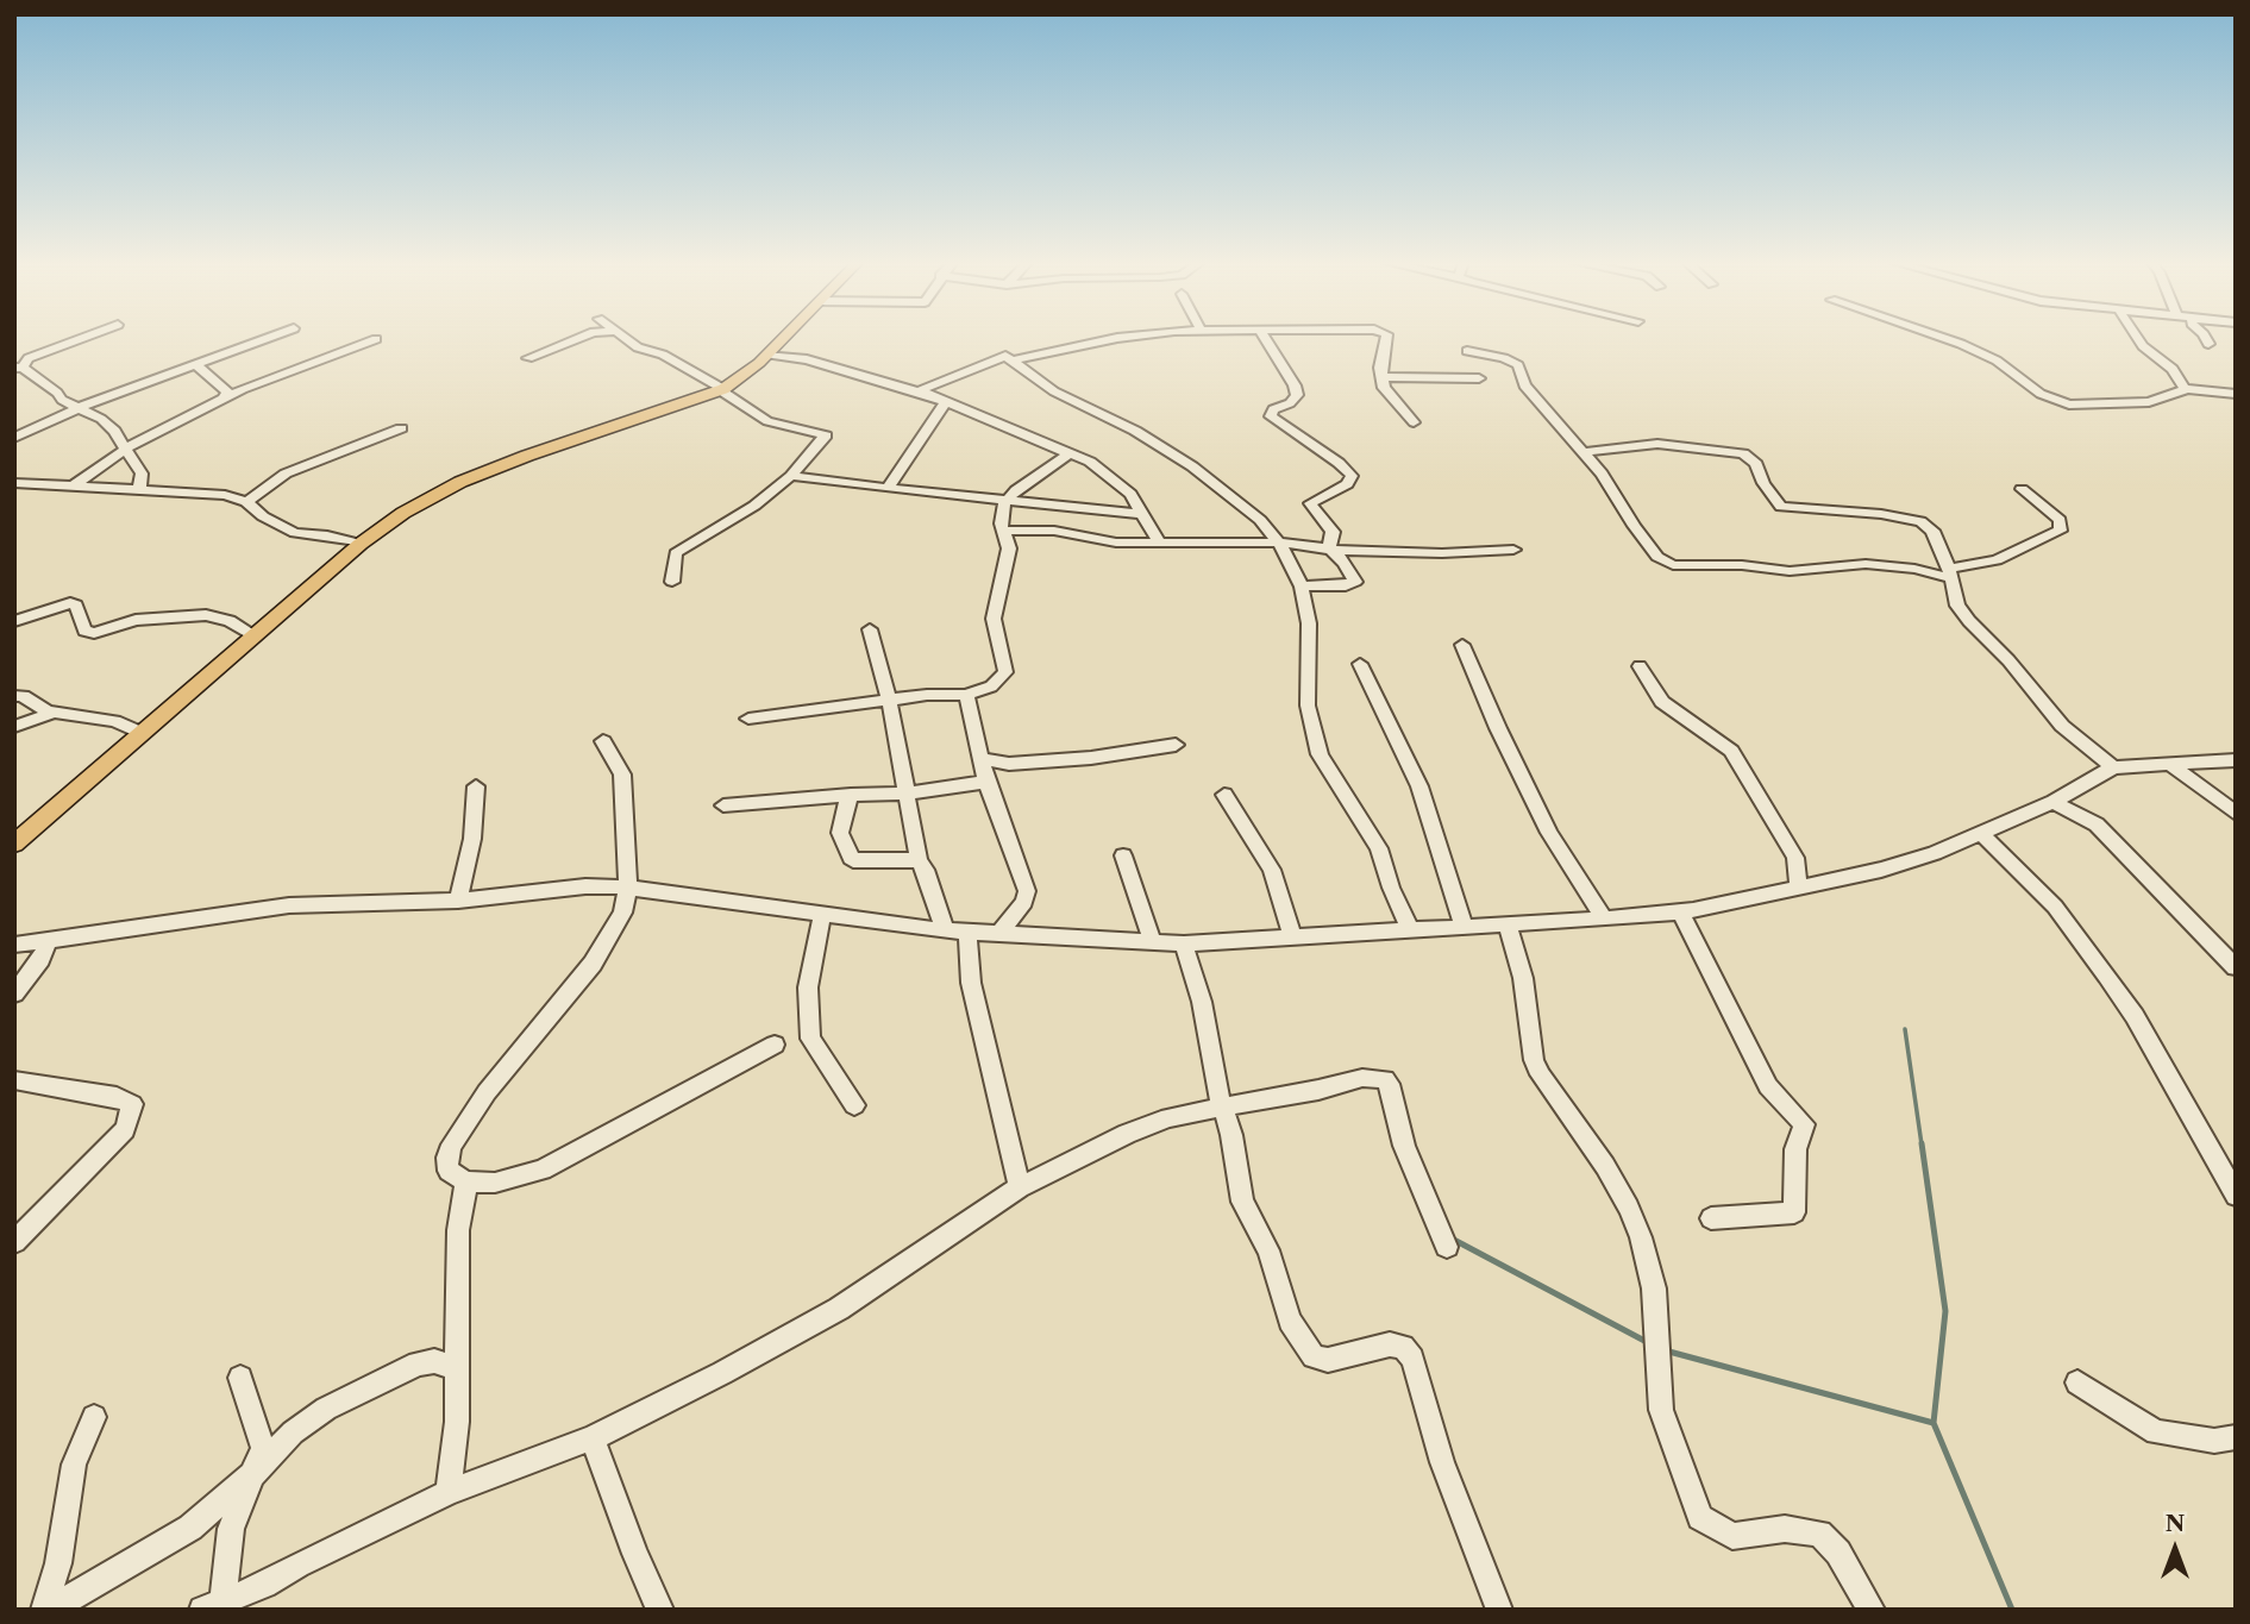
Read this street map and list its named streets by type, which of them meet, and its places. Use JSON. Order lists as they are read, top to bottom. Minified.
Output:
{"north":"top"}
